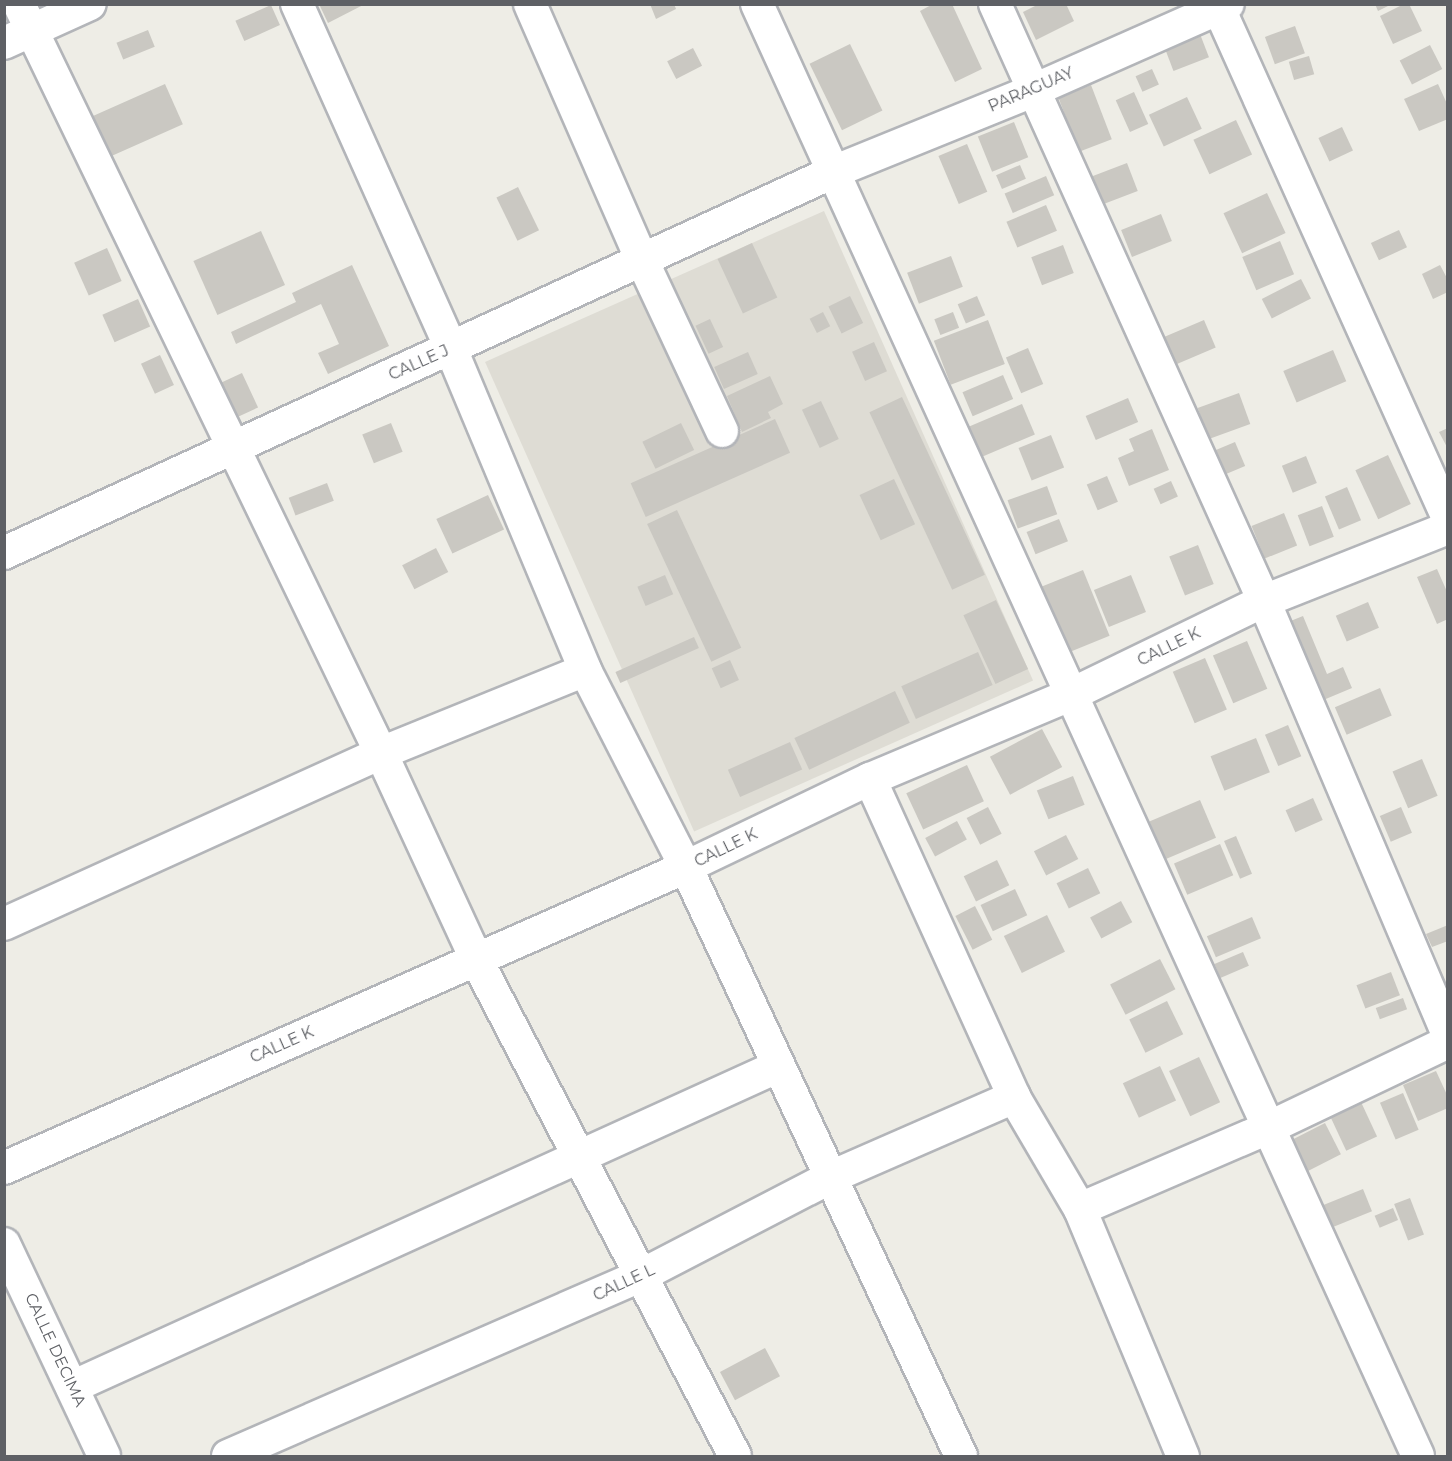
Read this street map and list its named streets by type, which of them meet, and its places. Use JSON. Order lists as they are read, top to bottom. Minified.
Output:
{"streets":{"street":["PARAGUAY","CALLE J","CALLE K","CALLE L","CALLE DECIMA"]},"crossings":[["PARAGUAY","CALLE J"]]}
